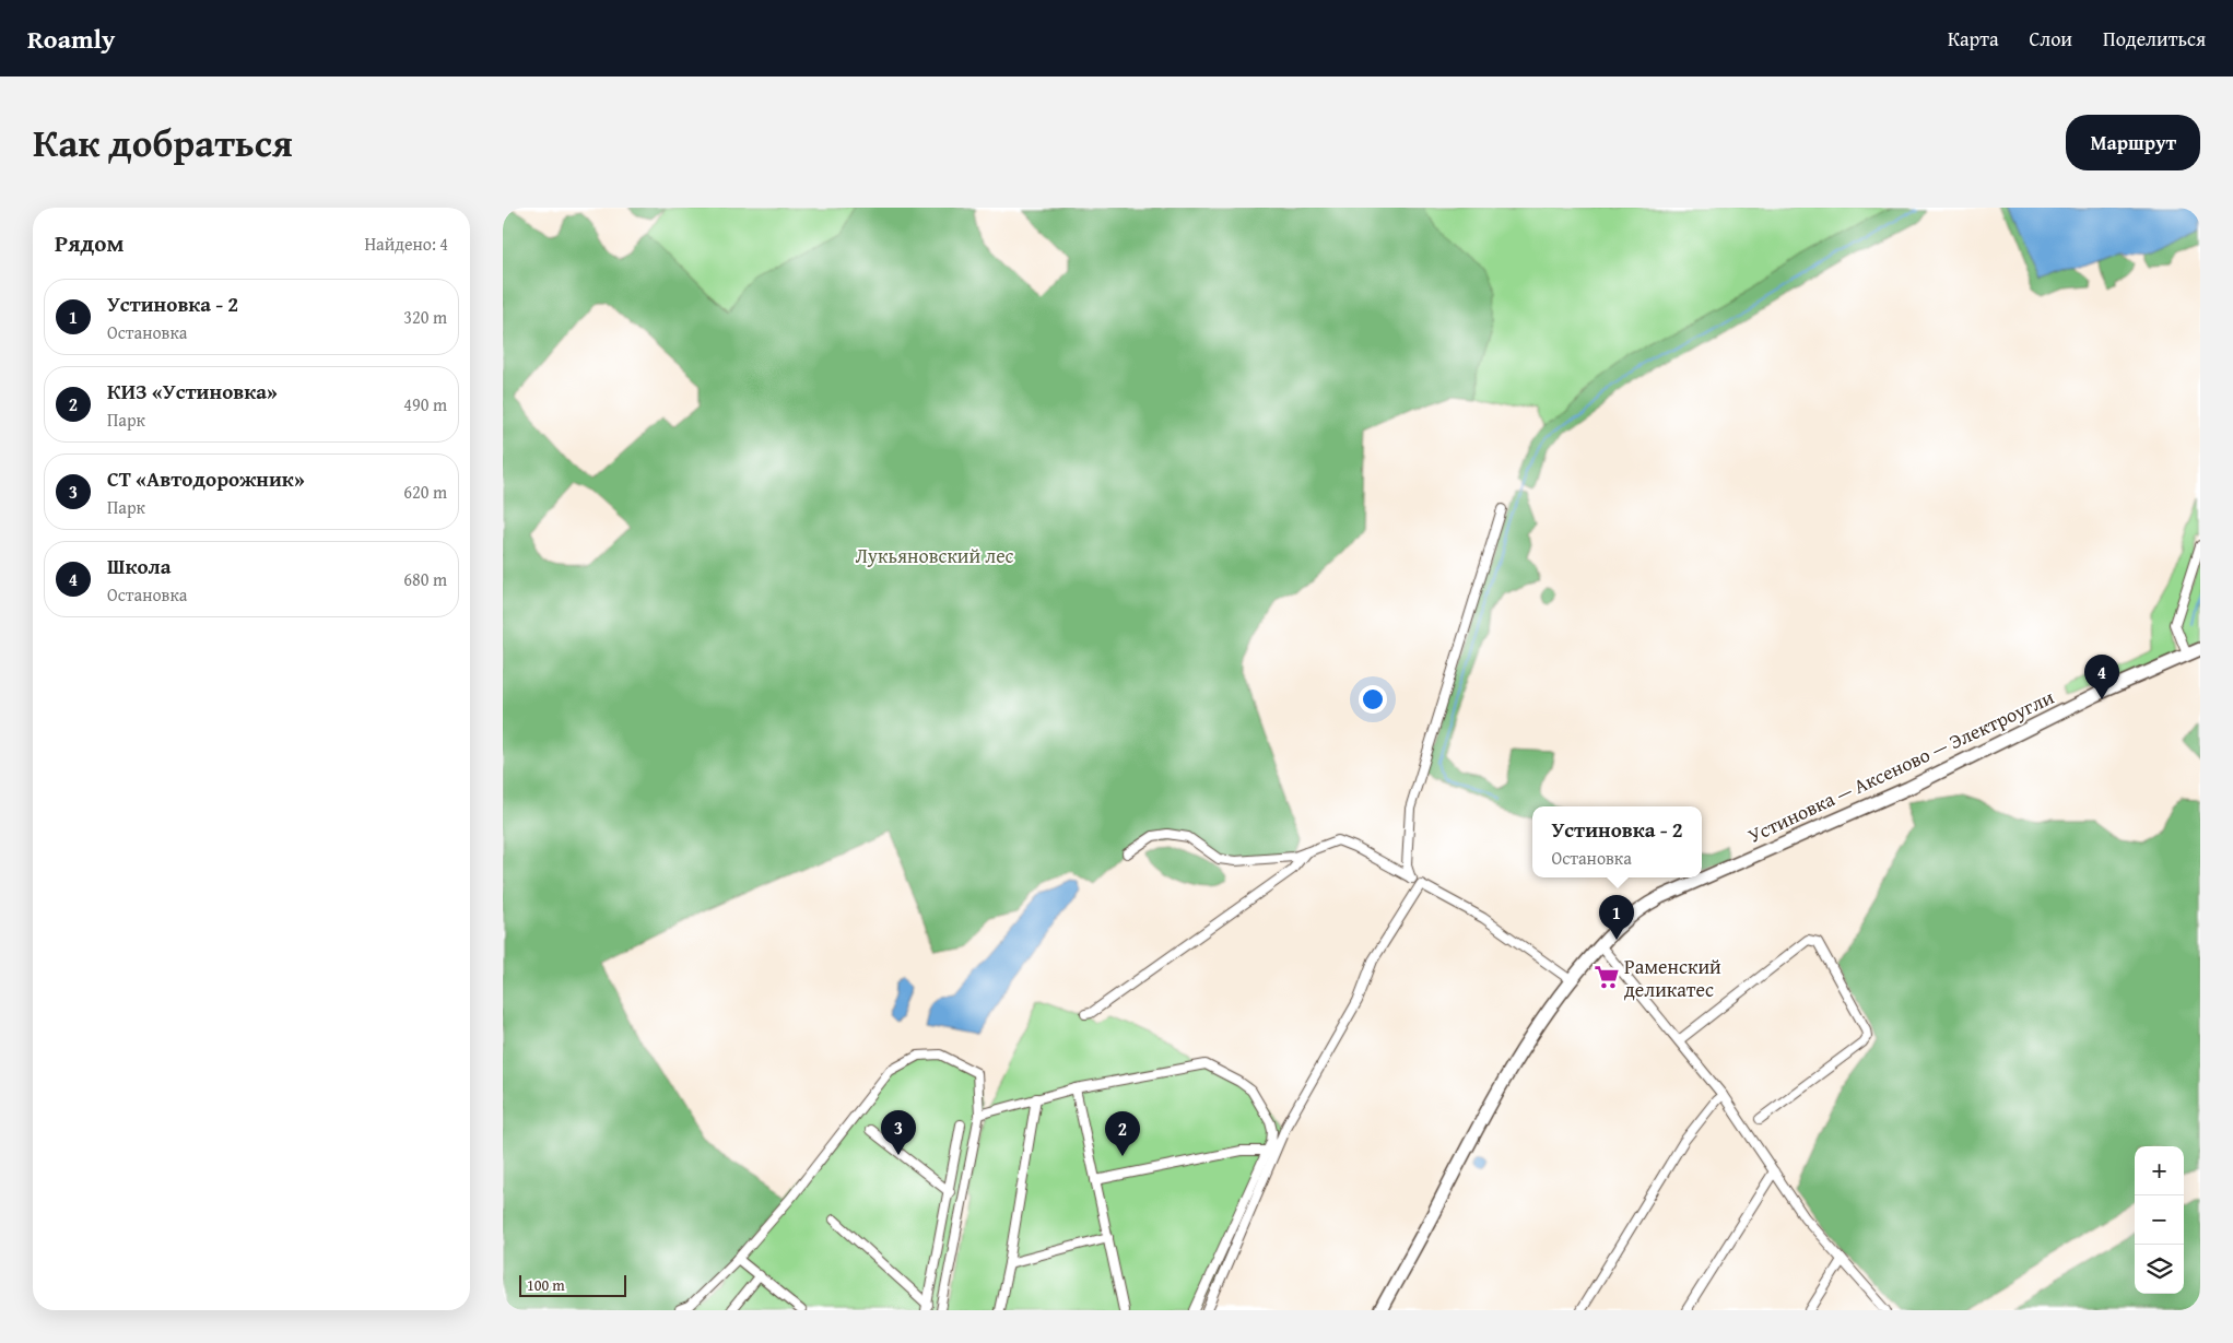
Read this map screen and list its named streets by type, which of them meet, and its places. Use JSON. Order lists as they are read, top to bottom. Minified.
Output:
{"streets":{"main road":["Устиновка — Аксеново — Электроугли"]},"parks":["Лукьяновский лес"],"places":{"supermarket":["Раменский деликатес"]},"scale_bar":"100 m","page":{"header":"Roamly","nav":["Карта","Слои","Поделиться"],"title":"Как добраться","buttons":"Маршрут","heading":["Рядом","Найдено: 4"],"list":[{"mark":"1","name":"Устиновка - 2","note":"Остановка","value":"320 m"},{"mark":"2","name":"КИЗ «Устиновка»","note":"Парк","value":"490 m"},{"mark":"3","name":"СТ «Автодорожник»","note":"Парк","value":"620 m"},{"mark":"4","name":"Школа","note":"Остановка","value":"680 m"}],"pins":["4","1","3","2"],"popup":["Устиновка - 2","Остановка"],"map_buttons":["+","−"],"scale":"100 m"}}
